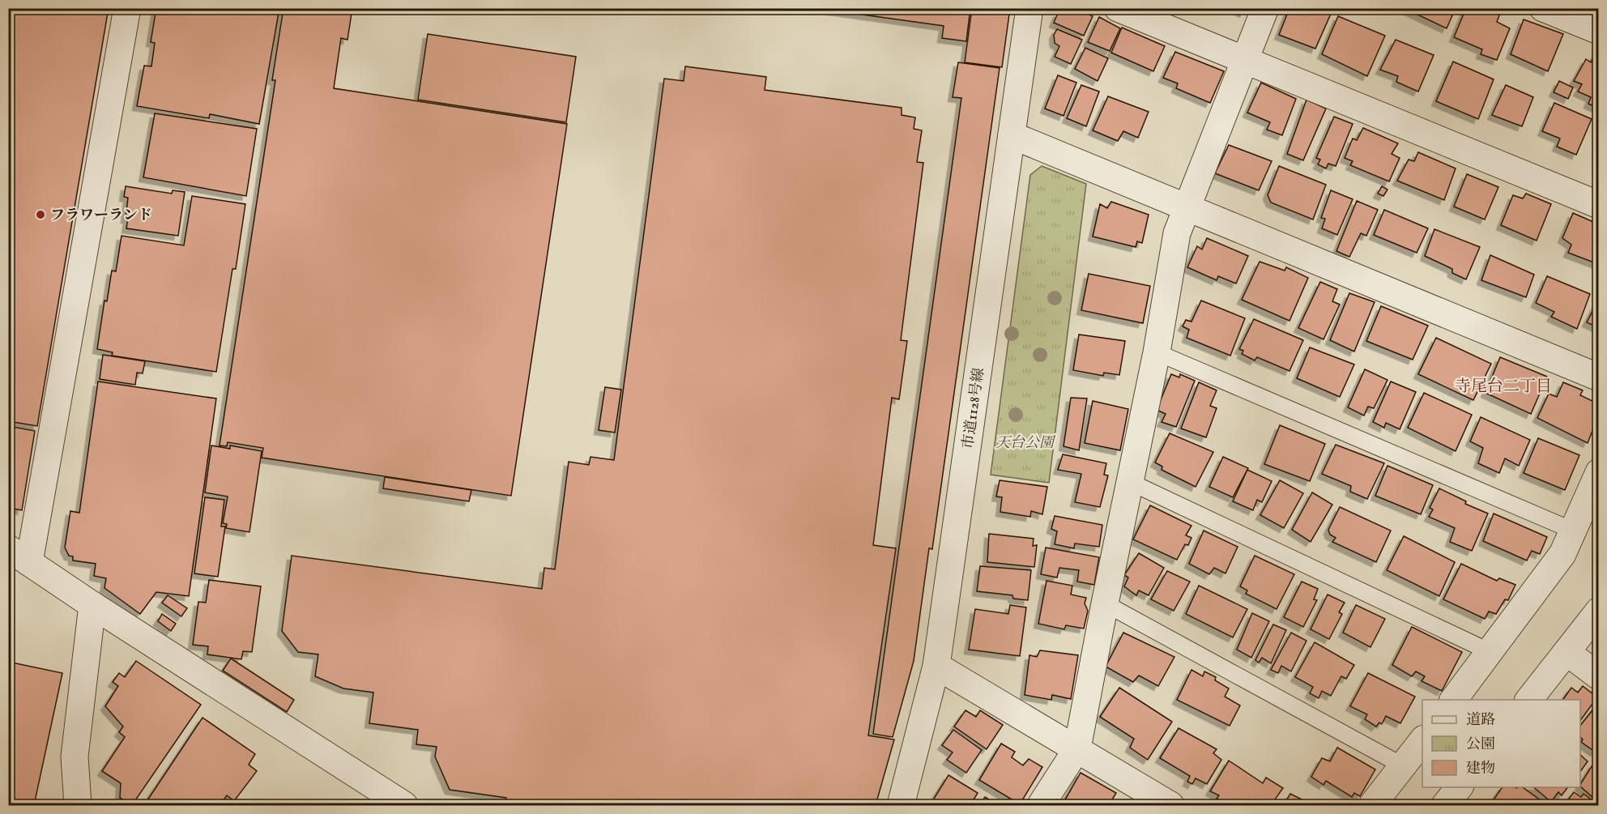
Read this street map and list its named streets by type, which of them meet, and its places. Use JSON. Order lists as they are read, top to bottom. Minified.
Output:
{"streets":{"street":["市道1128号線"]},"districts":["寺尾台二丁目"],"parks":["天台公園"],"places":["フラワーランド"],"legend":["道路","公園","建物"]}
